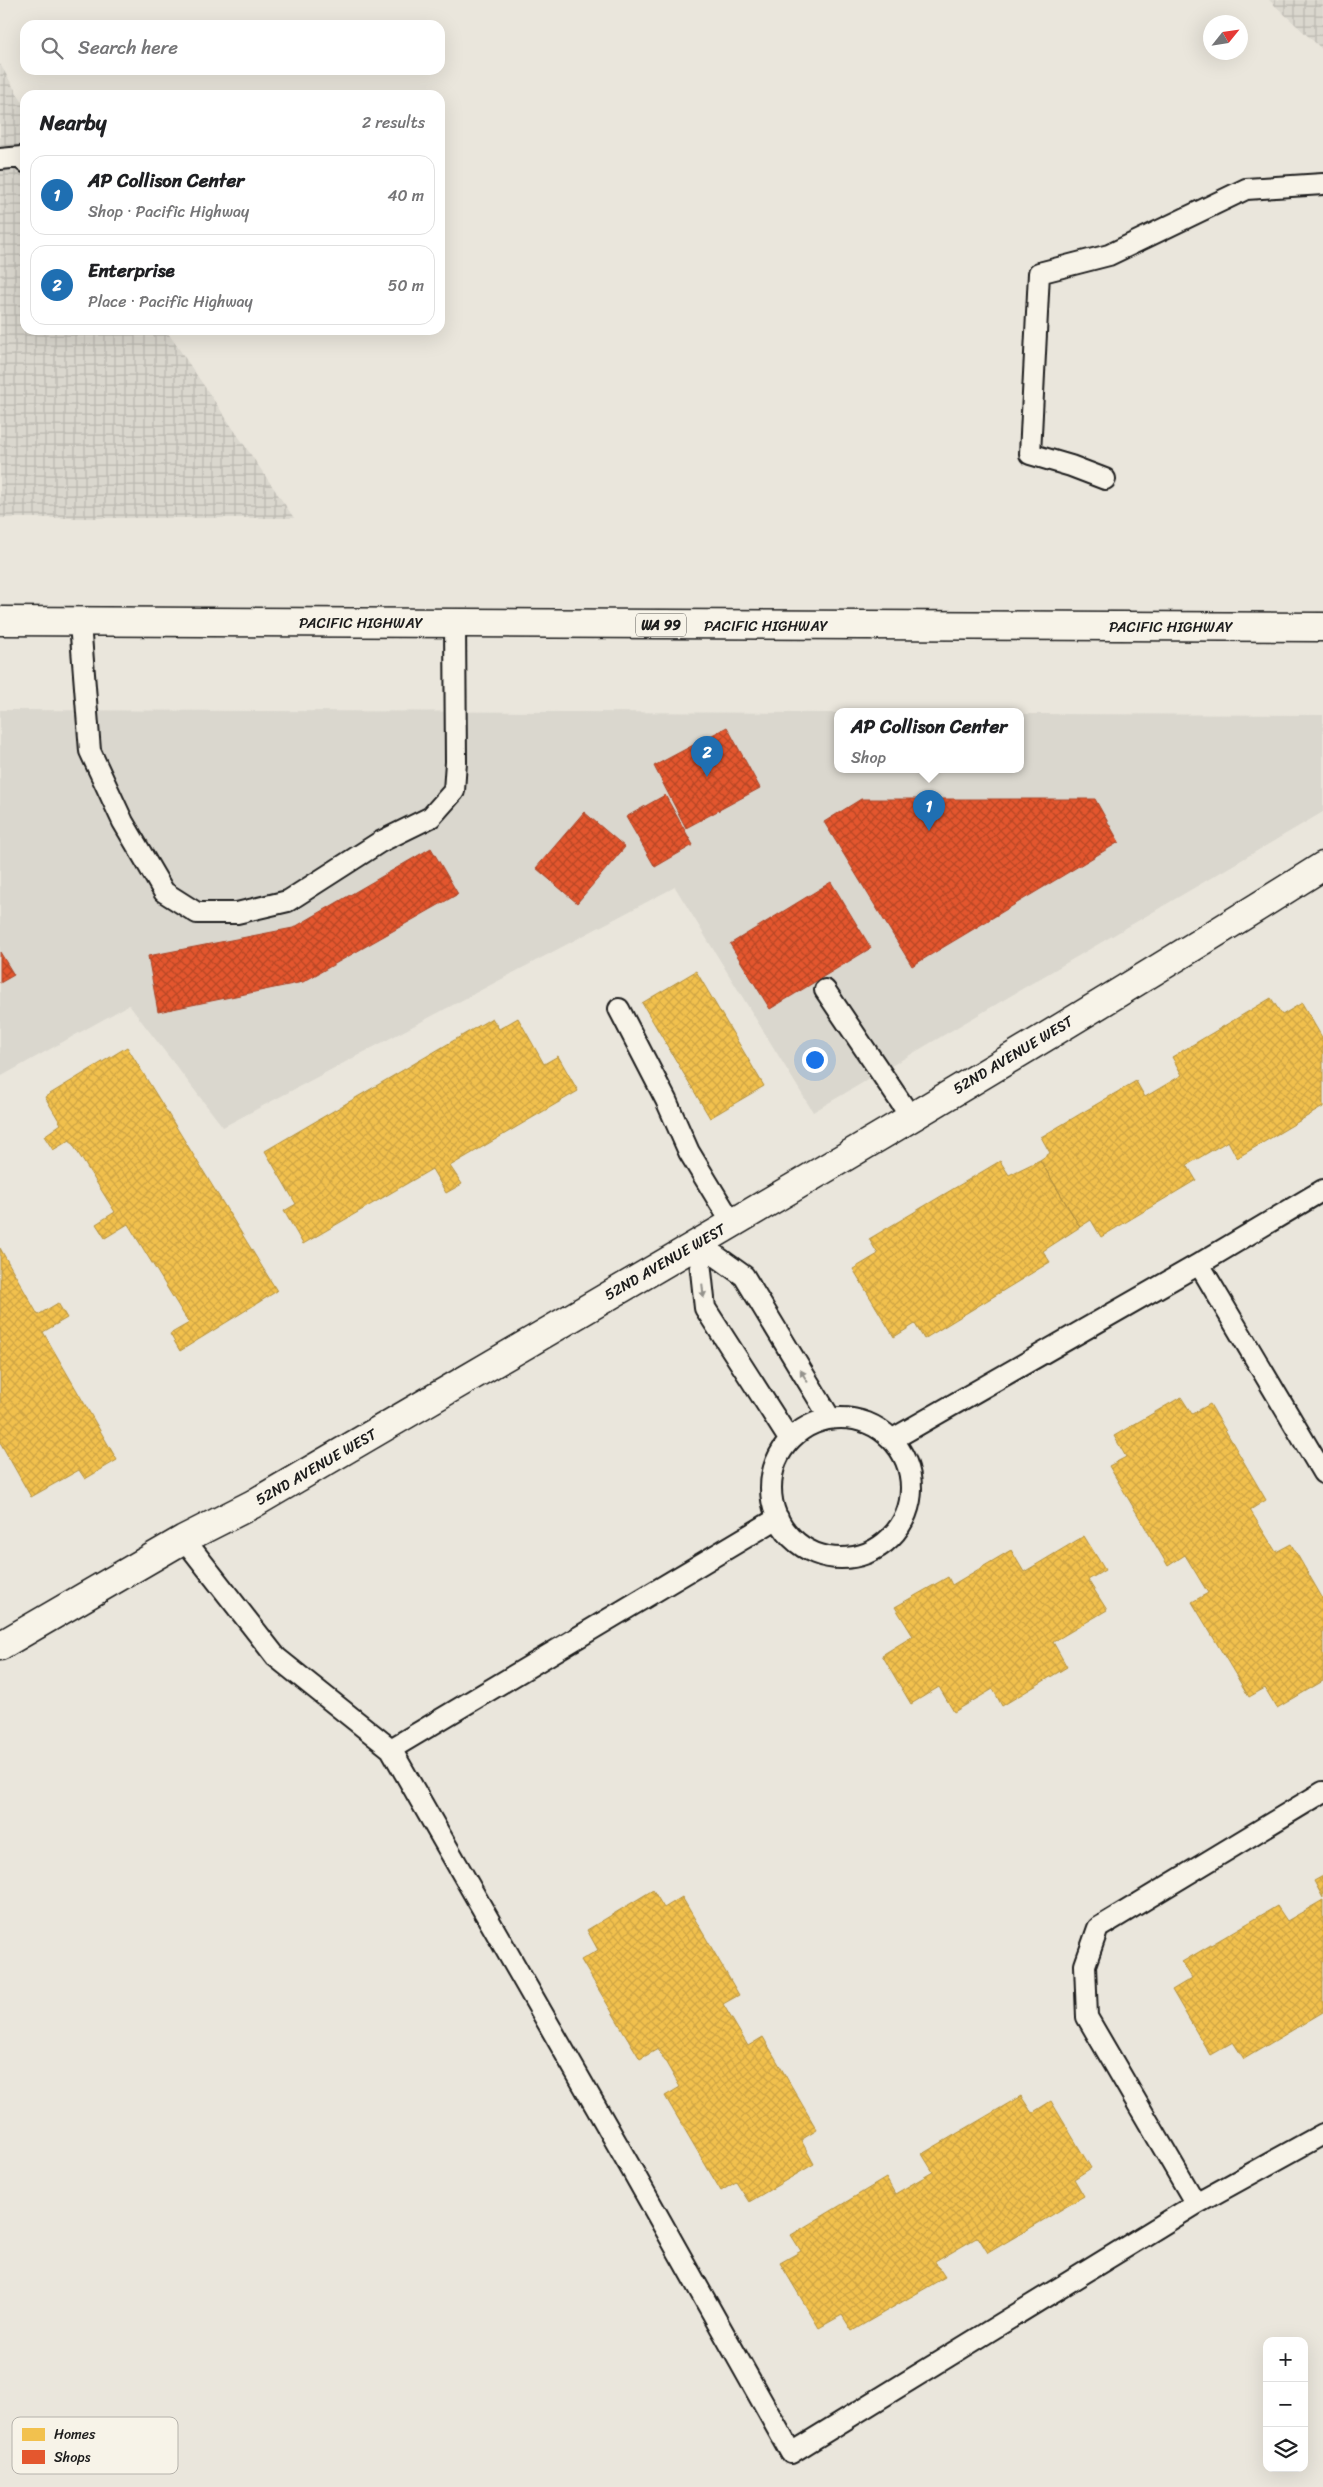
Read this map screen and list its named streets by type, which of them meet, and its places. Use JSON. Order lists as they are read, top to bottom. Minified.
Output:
{"streets":{"main road":["PACIFIC HIGHWAY","WA 99","52ND AVENUE WEST"]},"legend":["Homes","Shops"],"north":"top right","page":{"search":"Search here","heading":["Nearby","2 results"],"list":[{"mark":"1","name":"AP Collison Center","note":"Shop · Pacific Highway","value":"40 m"},{"mark":"2","name":"Enterprise","note":"Place · Pacific Highway","value":"50 m"}],"popup":["AP Collison Center","Shop"],"pins":["2","1"],"map_buttons":["+","−"]}}
